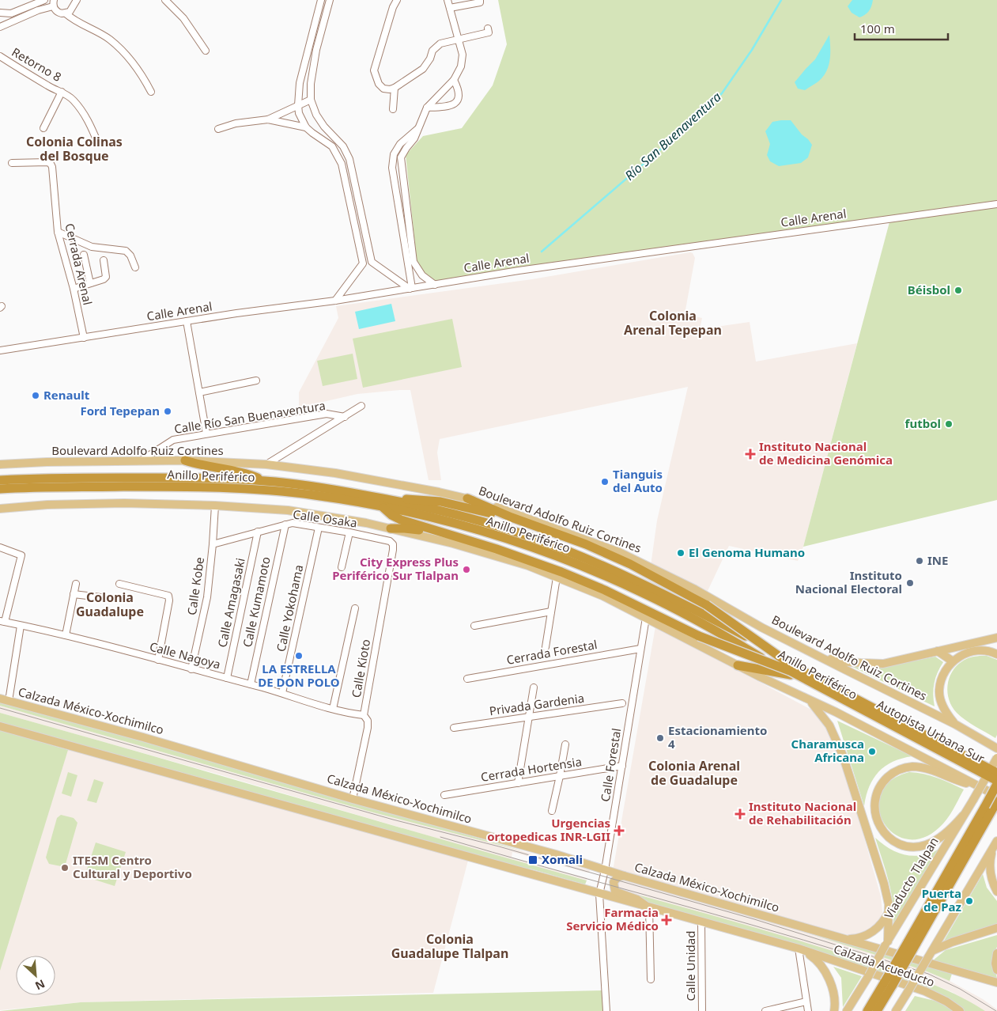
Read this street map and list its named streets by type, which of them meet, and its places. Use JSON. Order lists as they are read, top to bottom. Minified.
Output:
{"streets":{"highway":["Anillo Periférico","Autopista Urbana Sur"],"main road":["Boulevard Adolfo Ruiz Cortines","Calzada México-Xochimilco","Viaducto Tlalpan","Calzada Acueducto"],"street":["Retorno 8","Calle Arenal","Cerrada Arenal","Calle Río San Buenaventura","Calle Osaka","Calle Kobe","Calle Kumamoto","Calle Amagasaki","Calle Yokohama","Cerrada Forestal","Calle Nagoya","Calle Kioto","Privada Gardenia","Calle Forestal","Cerrada Hortensia","Calle Unidad"]},"crossings":[["Calle Arenal","Cerrada Arenal"],["Calle Río San Buenaventura","Boulevard Adolfo Ruiz Cortines"],["Anillo Periférico","Autopista Urbana Sur"],["Calle Osaka","Calle Kobe"],["Calle Osaka","Calle Kumamoto"],["Calle Osaka","Calle Amagasaki"],["Calle Osaka","Calle Yokohama"],["Calle Osaka","Calle Kioto"],["Calle Kobe","Calle Nagoya"],["Calle Kumamoto","Calle Nagoya"],["Calle Amagasaki","Calle Nagoya"],["Calle Yokohama","Calle Nagoya"],["Cerrada Forestal","Calle Forestal"],["Calle Nagoya","Calle Kioto"],["Calle Kioto","Calzada México-Xochimilco"],["Calzada México-Xochimilco","Calle Forestal"],["Calle Forestal","Cerrada Hortensia"]],"districts":["Colonia Colinas del Bosque","Colonia Arenal Tepepan","Colonia Guadalupe","Colonia Arenal de Guadalupe","Colonia Guadalupe Tlalpan"],"water":["Río San Buenaventura"],"places":{"other":["Béisbol","Renault","Ford Tepepan","futbol","Tianguis del Auto","El Genoma Humano","INE","City Express Plus Periférico Sur Tlalpan","Instituto Nacional Electoral","LA ESTRELLA DE DON POLO","Estacionamiento 4","Charamusca Africana","ITESM Centro Cultural y Deportivo","Puerta de Paz"],"health":["Instituto Nacional de Medicina Genómica","Instituto Nacional de Rehabilitación","Urgencias ortopedicas INR-LGII","Farmacia Servicio Médico"],"transit":["Xomali"]},"scale_bar":"100 m","north":"bottom right"}
